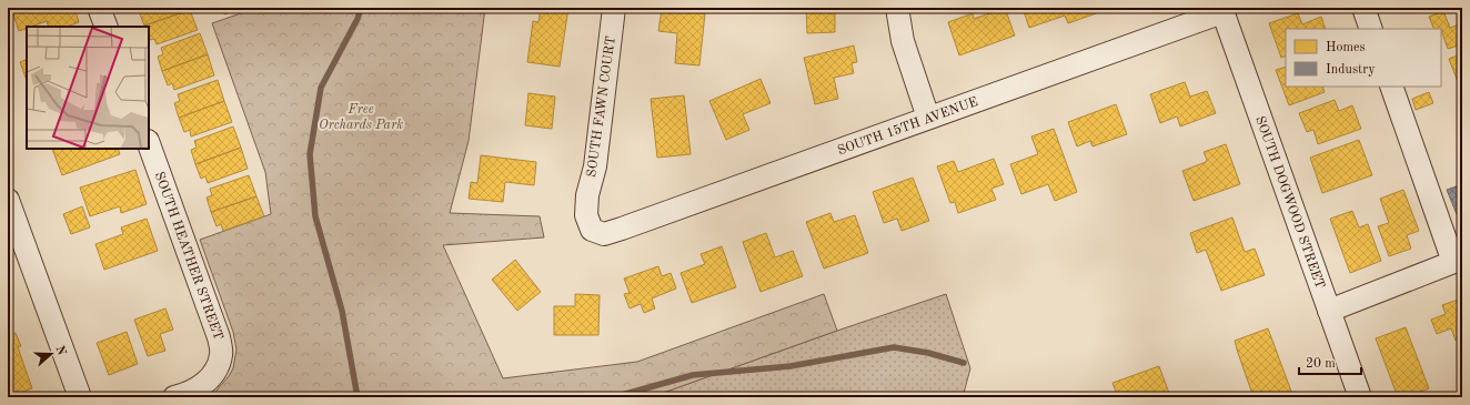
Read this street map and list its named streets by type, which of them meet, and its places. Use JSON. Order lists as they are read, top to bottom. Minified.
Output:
{"streets":{"street":["SOUTH FAWN COURT","SOUTH 15TH AVENUE","SOUTH DOGWOOD STREET","SOUTH HEATHER STREET"]},"crossings":[["SOUTH FAWN COURT","SOUTH 15TH AVENUE"],["SOUTH 15TH AVENUE","SOUTH DOGWOOD STREET"]],"parks":["Free Orchards Park"],"legend":["Homes","Industry"],"scale_bar":"20 m","north":"right"}
